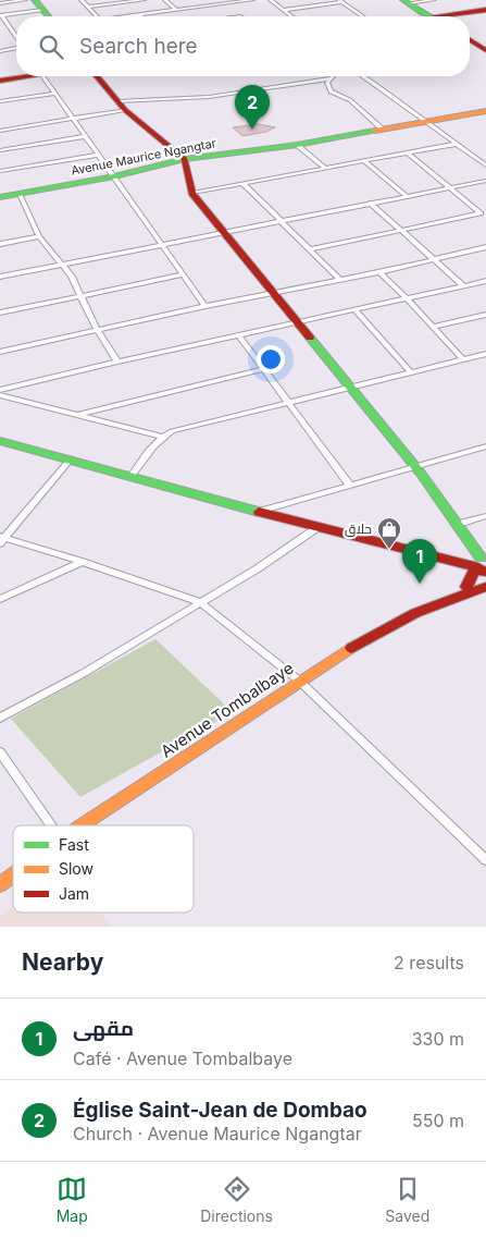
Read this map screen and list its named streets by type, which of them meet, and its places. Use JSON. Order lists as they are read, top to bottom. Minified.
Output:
{"streets":{"street":["Avenue Maurice Ngangtar","Avenue Tombalbaye"]},"places":{"shop":["حلاق"]},"legend":["Fast","Slow","Jam"],"page":{"search":"Search here","pins":["2","1"],"heading":["Nearby","2 results"],"list":[{"mark":"1","name":"مقهى","note":"Café · Avenue Tombalbaye","value":"330 m"},{"mark":"2","name":"Église Saint-Jean de Dombao","note":"Church · Avenue Maurice Ngangtar","value":"550 m"}],"nav":["Map","Directions","Saved"]}}
